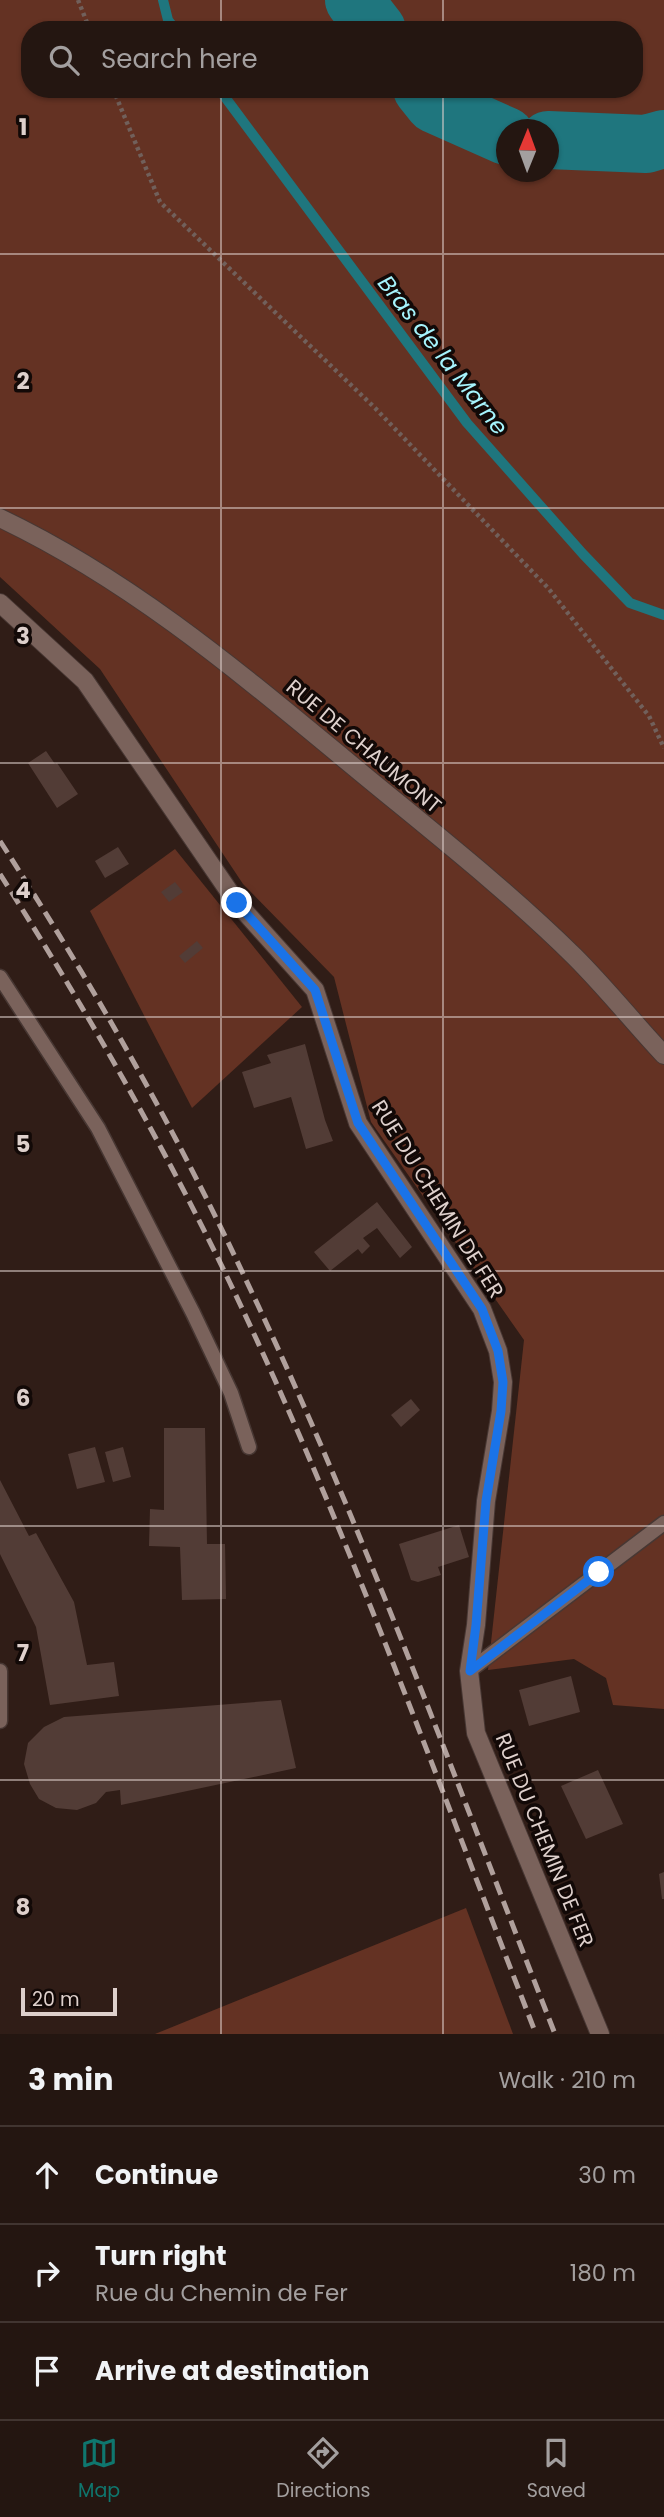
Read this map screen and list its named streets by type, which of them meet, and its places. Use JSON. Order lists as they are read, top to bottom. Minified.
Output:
{"streets":{"street":["RUE DE CHAUMONT","RUE DU CHEMIN DE FER"]},"water":["Bras de la Marne"],"scale_bar":"20 m","north":"top","page":{"search":"Search here","scale":"20 m","heading":["3 min","Walk · 210 m"],"list":[["Continue","30 m"],["Turn right","Rue du Chemin de Fer","180 m"],"Arrive at destination"],"nav":["Map","Directions","Saved"]},"grid":{"rows":["1","2","3","4","5","6","7","8"]}}
